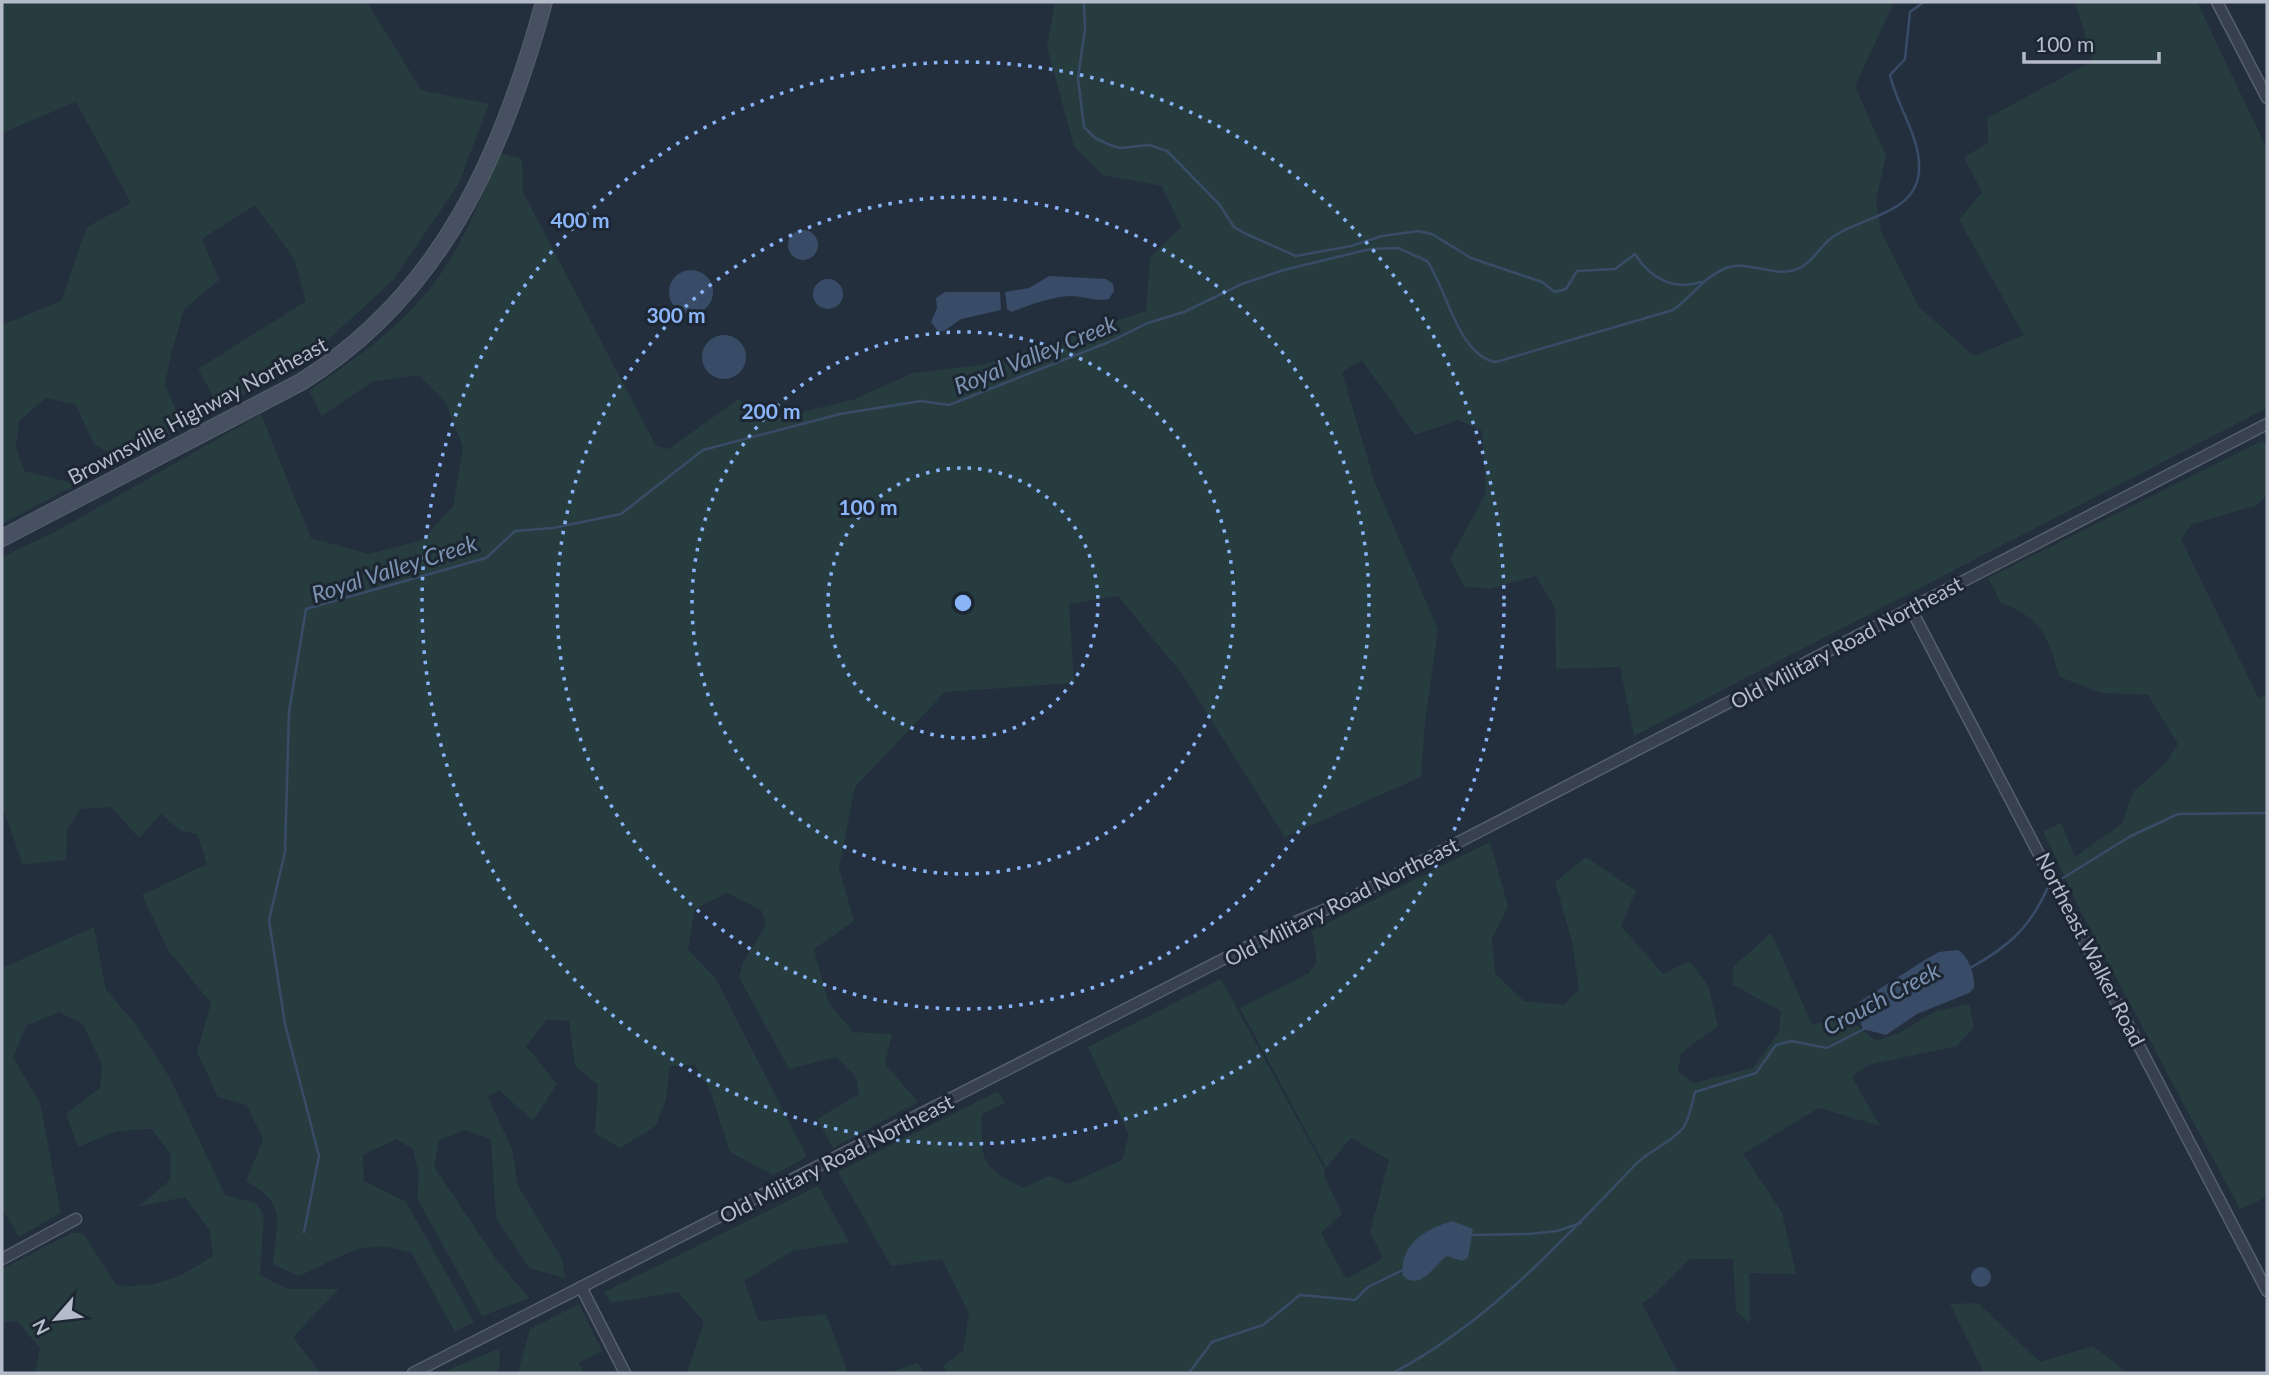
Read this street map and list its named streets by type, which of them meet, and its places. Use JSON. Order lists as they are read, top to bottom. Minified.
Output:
{"streets":{"main road":["Brownsville Highway Northeast"],"street":["Old Military Road Northeast","Northeast Walker Road"]},"crossings":[["Old Military Road Northeast","Northeast Walker Road"]],"water":["Royal Valley Creek","Crouch Creek"],"scale_bar":"100 m","north":"bottom left","rings":["400 m","300 m","200 m","100 m"]}
